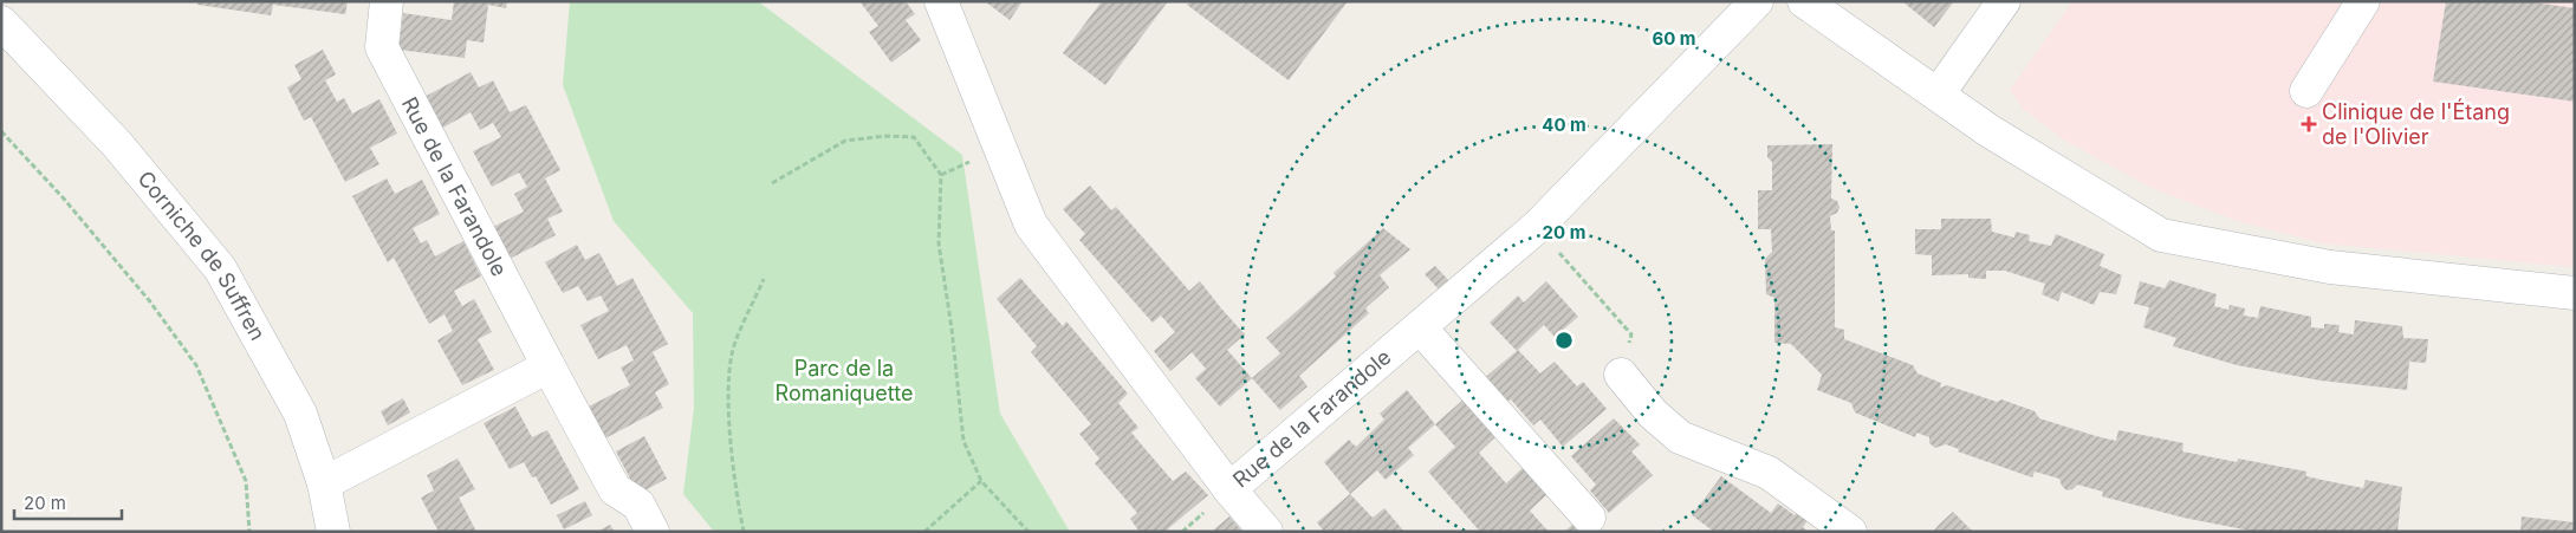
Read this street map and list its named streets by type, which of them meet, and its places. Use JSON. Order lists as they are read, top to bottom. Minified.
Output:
{"streets":{"street":["Rue de la Farandole","Corniche de Suffren"]},"parks":["Parc de la Romaniquette"],"places":{"health":["Clinique de l'Étang de l'Olivier"]},"scale_bar":"20 m","rings":["60 m","40 m","20 m"]}
